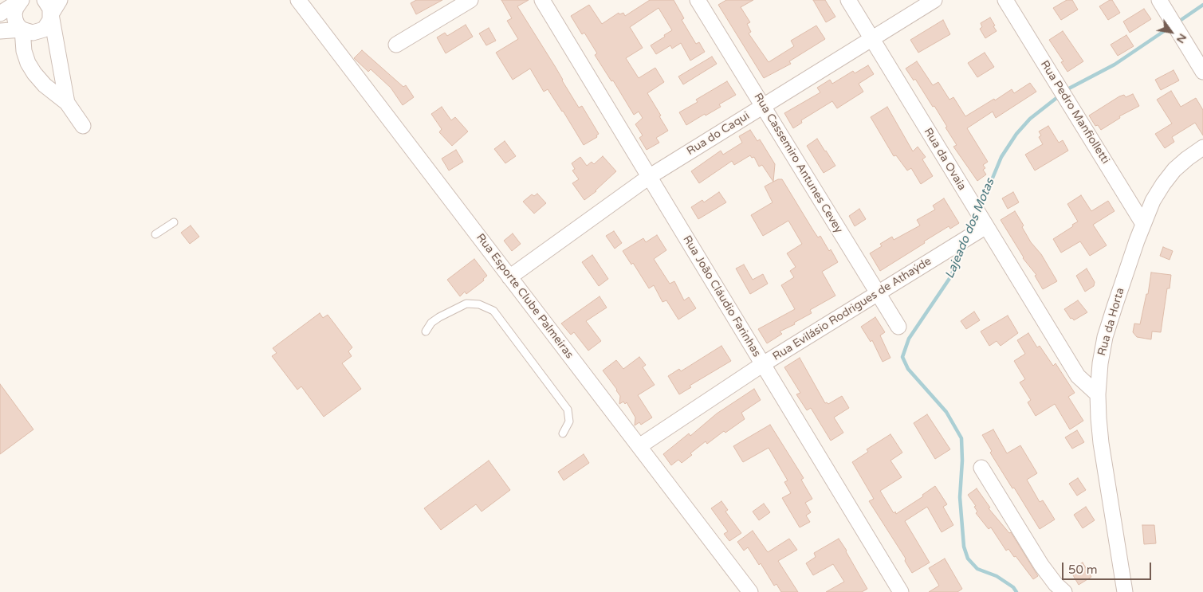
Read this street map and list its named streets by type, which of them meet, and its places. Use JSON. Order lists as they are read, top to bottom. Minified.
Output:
{"streets":{"street":["Rua Pedro Manfiolletti","Rua do Caqui","Rua da Ovaia","Rua Cassemiro Antunes Cevey","Rua Esporte Clube Palmeiras","Rua João Cláudio Farinhas","Rua Evilásio Rodrigues de Athaýde","Rua da Horta"]},"crossings":[["Rua Pedro Manfiolletti","Rua da Horta"],["Rua do Caqui","Rua da Ovaia"],["Rua do Caqui","Rua Cassemiro Antunes Cevey"],["Rua do Caqui","Rua Esporte Clube Palmeiras"],["Rua do Caqui","Rua João Cláudio Farinhas"],["Rua da Ovaia","Rua Evilásio Rodrigues de Athaýde"],["Rua da Ovaia","Rua da Horta"],["Rua Cassemiro Antunes Cevey","Rua Evilásio Rodrigues de Athaýde"],["Rua Esporte Clube Palmeiras","Rua Evilásio Rodrigues de Athaýde"],["Rua João Cláudio Farinhas","Rua Evilásio Rodrigues de Athaýde"]],"water":["Lajeado dos Motas"],"scale_bar":"50 m","north":"bottom right"}
